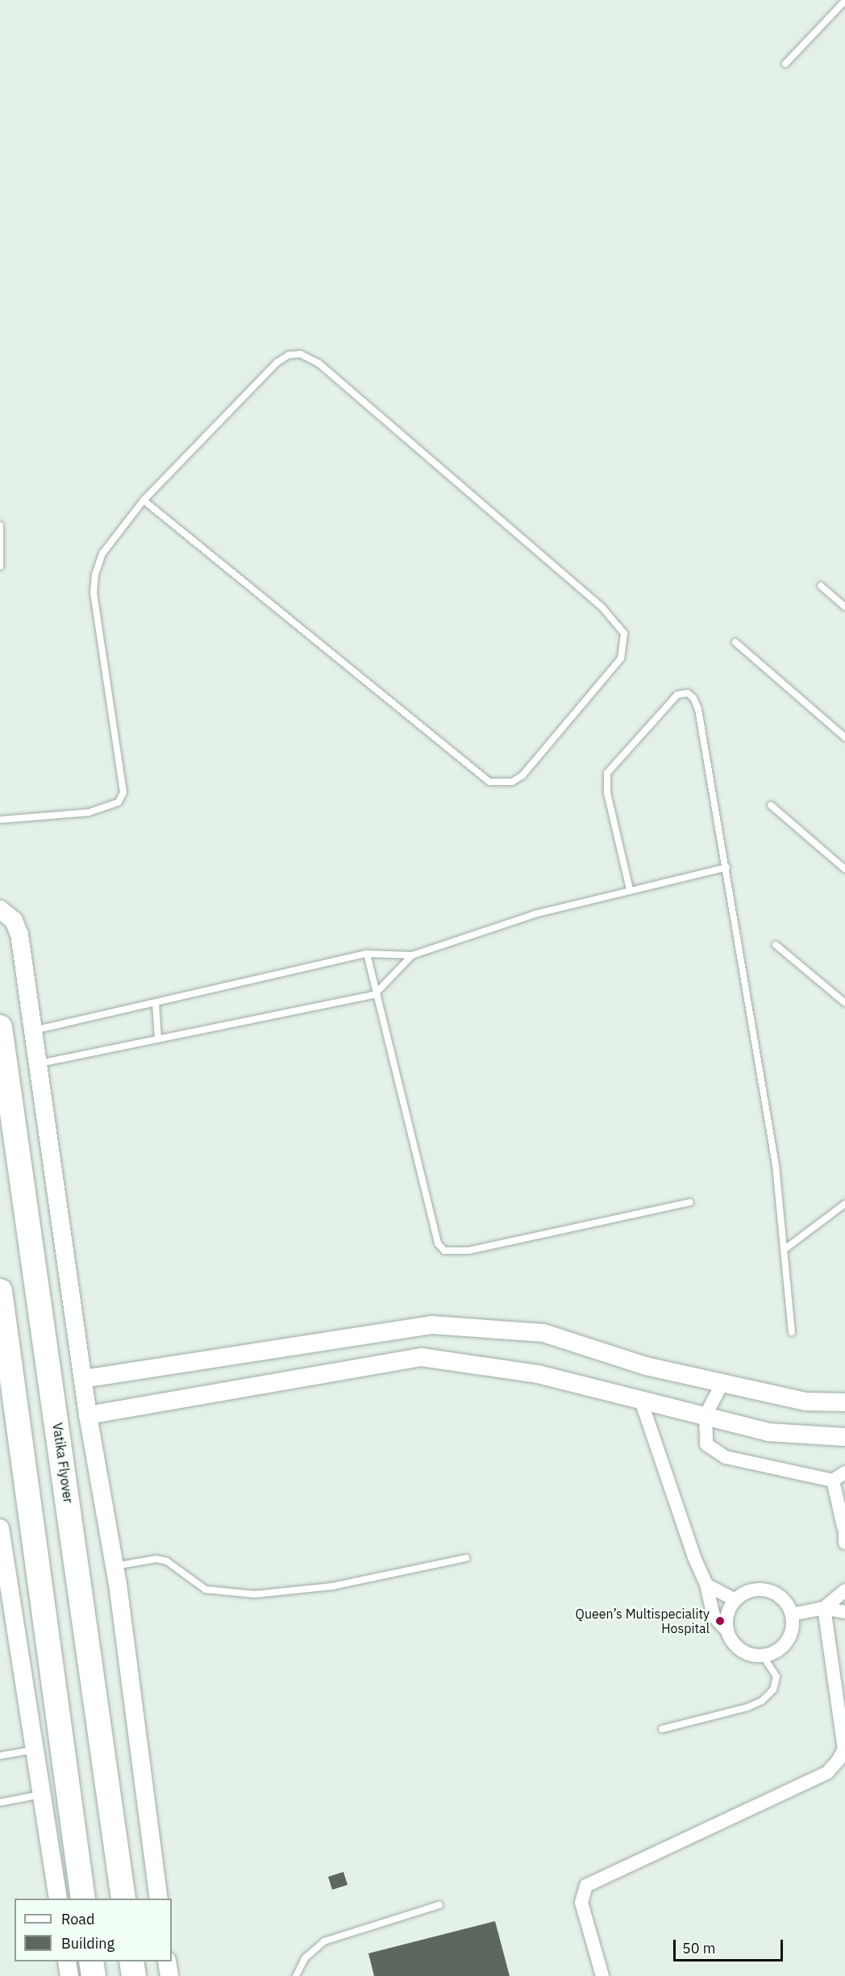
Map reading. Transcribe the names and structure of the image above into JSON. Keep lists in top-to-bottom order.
{
  "streets": {
    "highway": ["Vatika Flyover"]
  },
  "places": ["Queen’s Multispeciality Hospital"],
  "legend": ["Road", "Building"],
  "scale_bar": "50 m"
}
